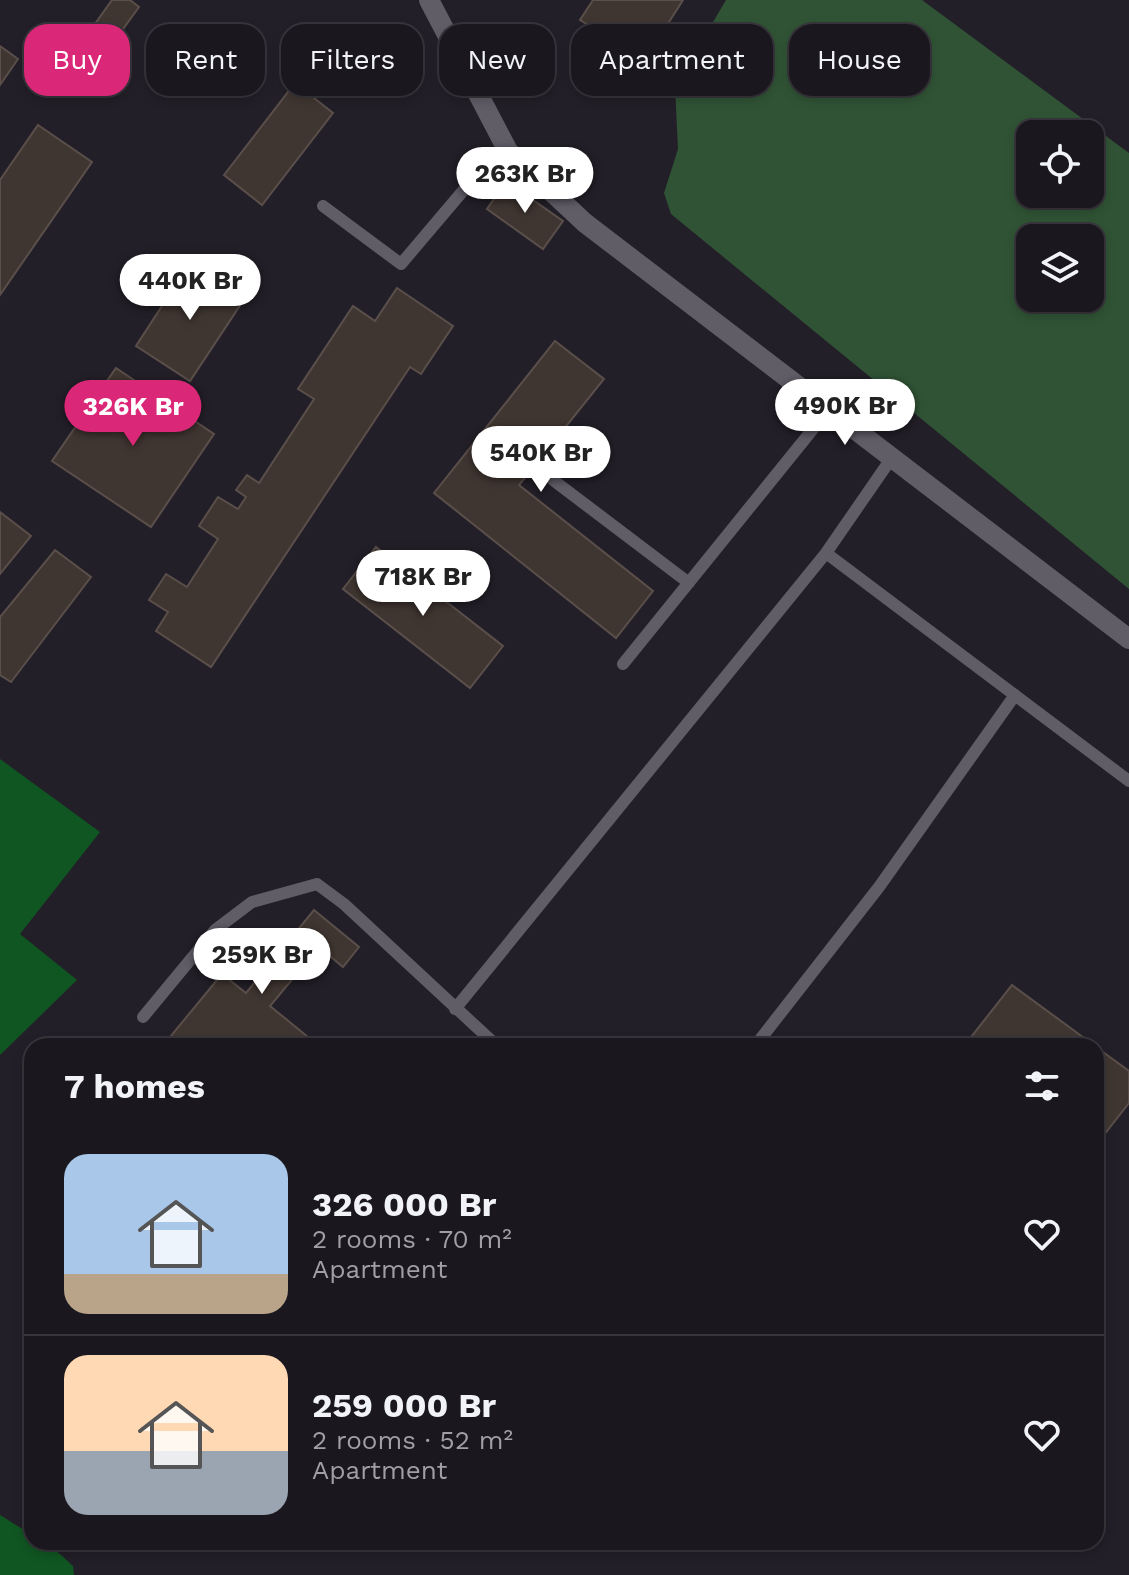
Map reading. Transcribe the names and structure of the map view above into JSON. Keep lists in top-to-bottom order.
{
  "page": {
    "chip": [
      "Buy",
      "Rent",
      "Filters",
      "New",
      "Apartment",
      "House"
    ],
    "price": [
      "263K Br",
      "440K Br",
      "490K Br",
      "326K Br",
      "540K Br",
      "718K Br",
      "259K Br"
    ],
    "heading": "7 homes",
    "list": [
      {
        "name": "326 000 Br",
        "note": "2 rooms · 70 m² · Apartment"
      },
      {
        "name": "259 000 Br",
        "note": "2 rooms · 52 m² · Apartment"
      }
    ]
  }
}
